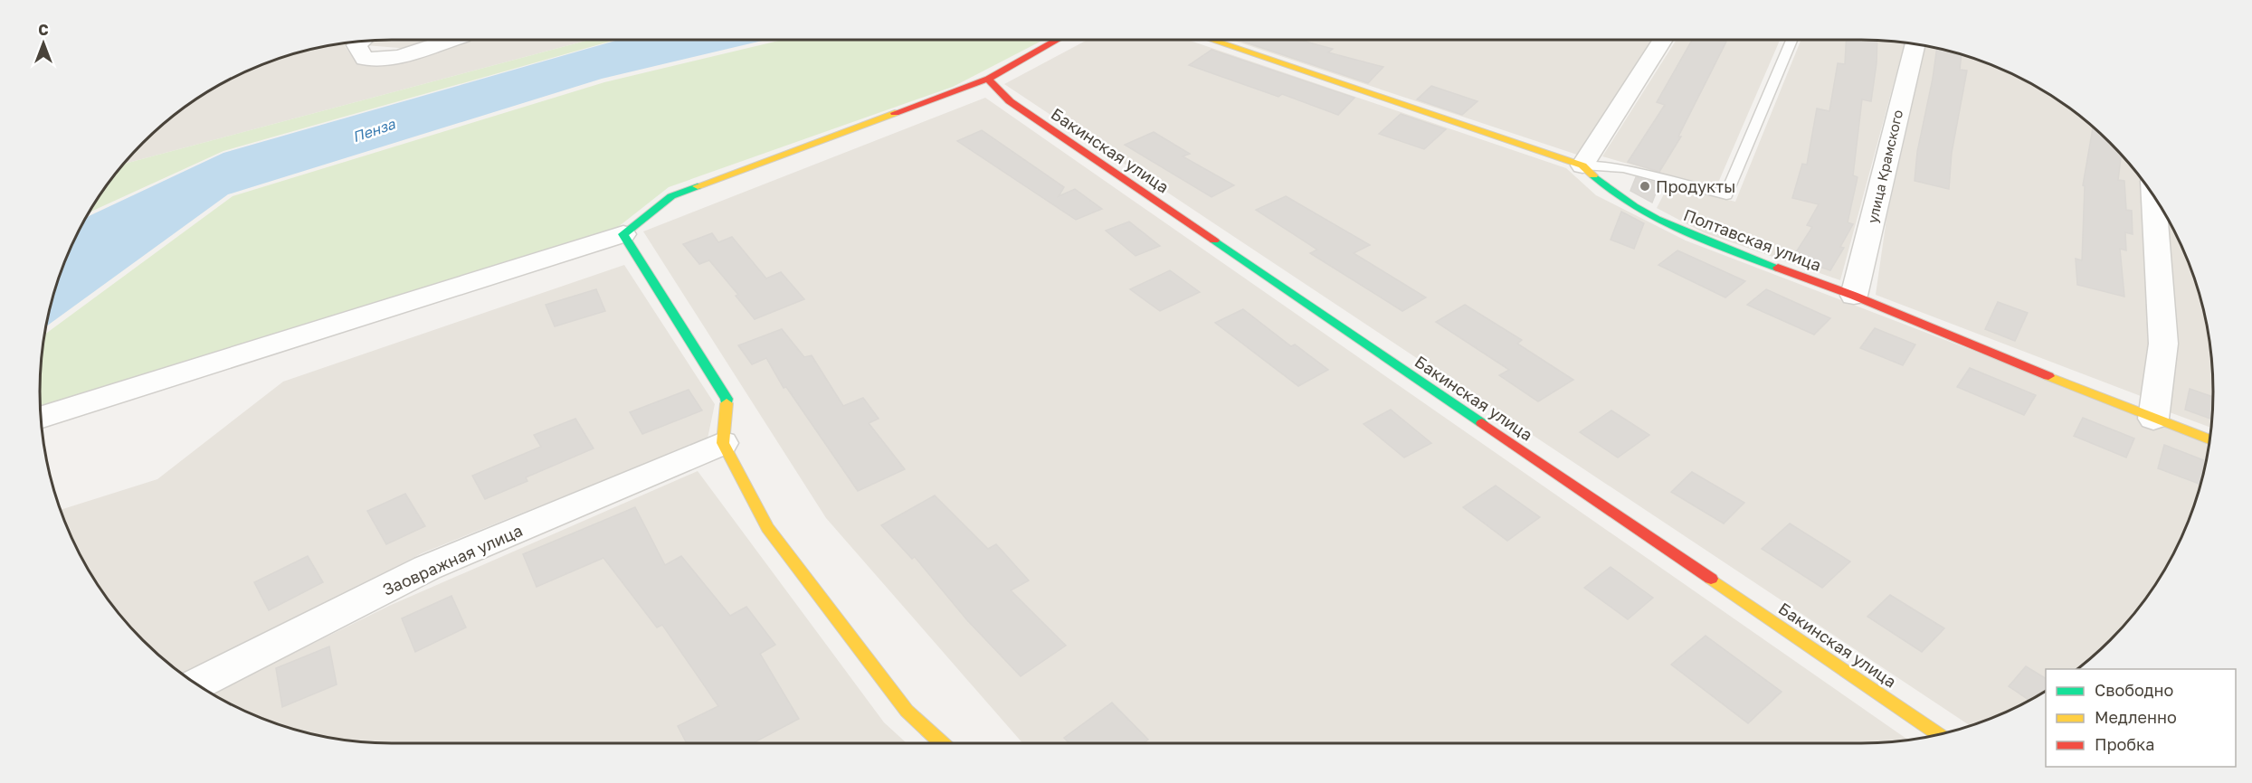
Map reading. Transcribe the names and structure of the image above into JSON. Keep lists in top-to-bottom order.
{
  "streets": {
    "street": [
      "Бакинская улица",
      "улица Крамского",
      "Полтавская улица",
      "Заовражная улица"
    ]
  },
  "crossings": [
    ["улица Крамского", "Полтавская улица"]
  ],
  "water": ["Пенза"],
  "places": ["Продукты"],
  "legend": ["Свободно", "Медленно", "Пробка"],
  "north": "top"
}
